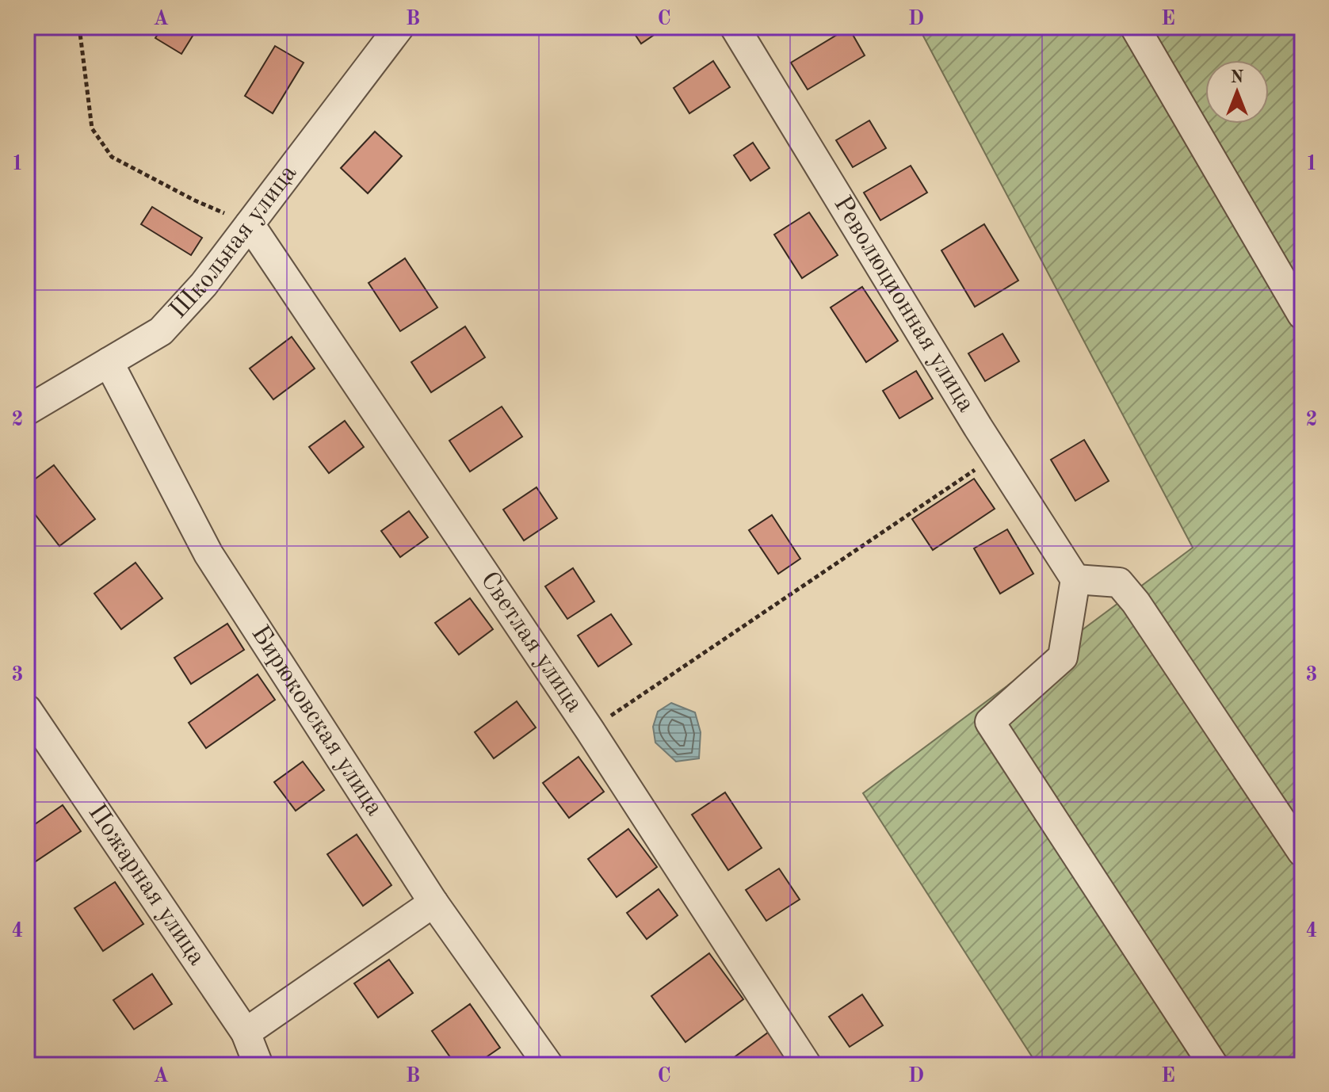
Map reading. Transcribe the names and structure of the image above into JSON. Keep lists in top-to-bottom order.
{
  "streets": {
    "street": [
      "Школьная улица",
      "Революционная улица",
      "Светлая улица",
      "Бирюковская улица",
      "Пожарная улица"
    ]
  },
  "crossings": [
    ["Школьная улица", "Светлая улица"],
    ["Школьная улица", "Бирюковская улица"]
  ],
  "north": "top",
  "grid": {
    "columns": [
      "A",
      "B",
      "C",
      "D",
      "E"
    ],
    "rows": [
      "1",
      "2",
      "3",
      "4"
    ]
  }
}
